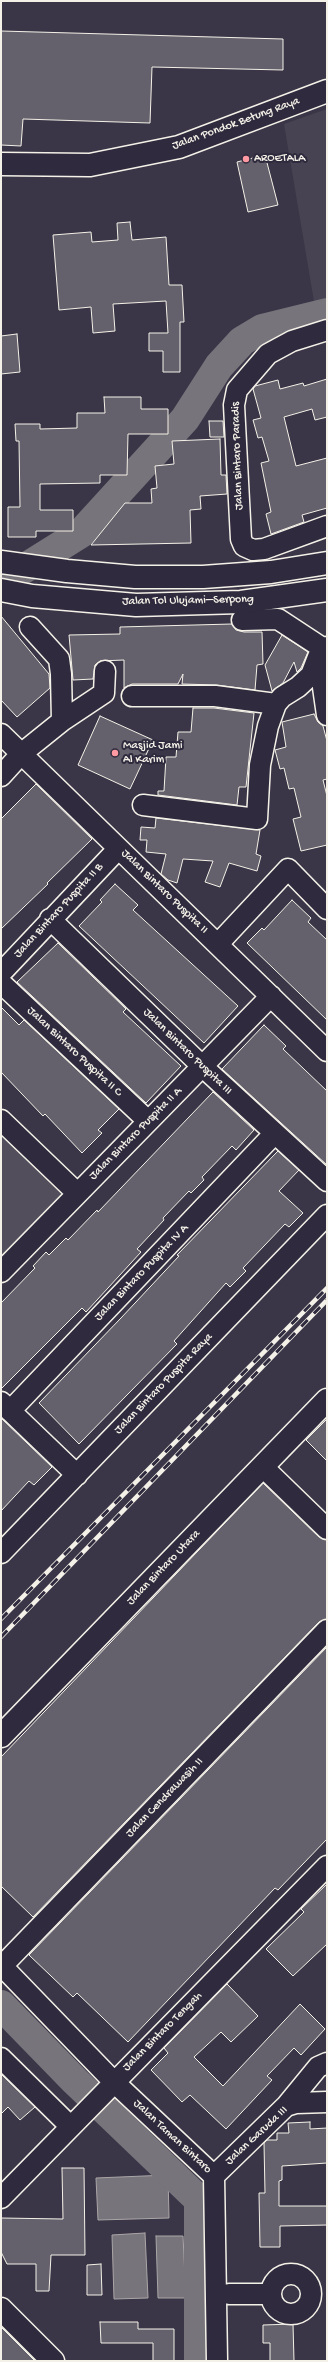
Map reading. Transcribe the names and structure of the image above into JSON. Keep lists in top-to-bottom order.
{
  "streets": {
    "main road": ["Jalan Pondok Betung Raya", "Jalan Tol Ulujami–Serpong", "Jalan Bintaro Utara"],
    "street": [
      "Jalan Bintaro Paradis",
      "Jalan Bintaro Puspita II",
      "Jalan Bintaro Puspita II B",
      "Jalan Bintaro Puspita II C",
      "Jalan Bintaro Puspita III",
      "Jalan Bintaro Puspita II A",
      "Jalan Bintaro Puspita IV A",
      "Jalan Bintaro Puspita Raya",
      "Jalan Cendrawasih II",
      "Jalan Bintaro Tengah",
      "Jalan Garuda III",
      "Jalan Taman Bintaro"
    ]
  },
  "crossings": [
    ["Jalan Bintaro Puspita II", "Jalan Bintaro Puspita II B"],
    ["Jalan Bintaro Puspita II", "Jalan Bintaro Puspita II A"],
    ["Jalan Bintaro Puspita II B", "Jalan Bintaro Puspita III"],
    ["Jalan Bintaro Puspita II C", "Jalan Bintaro Puspita II A"],
    ["Jalan Bintaro Puspita III", "Jalan Bintaro Puspita II A"],
    ["Jalan Bintaro Puspita III", "Jalan Bintaro Puspita IV A"],
    ["Jalan Cendrawasih II", "Jalan Taman Bintaro"],
    ["Jalan Bintaro Tengah", "Jalan Taman Bintaro"],
    ["Jalan Garuda III", "Jalan Taman Bintaro"]
  ],
  "places": ["AROETALA", "Masjid Jami Al Karim"]
}
